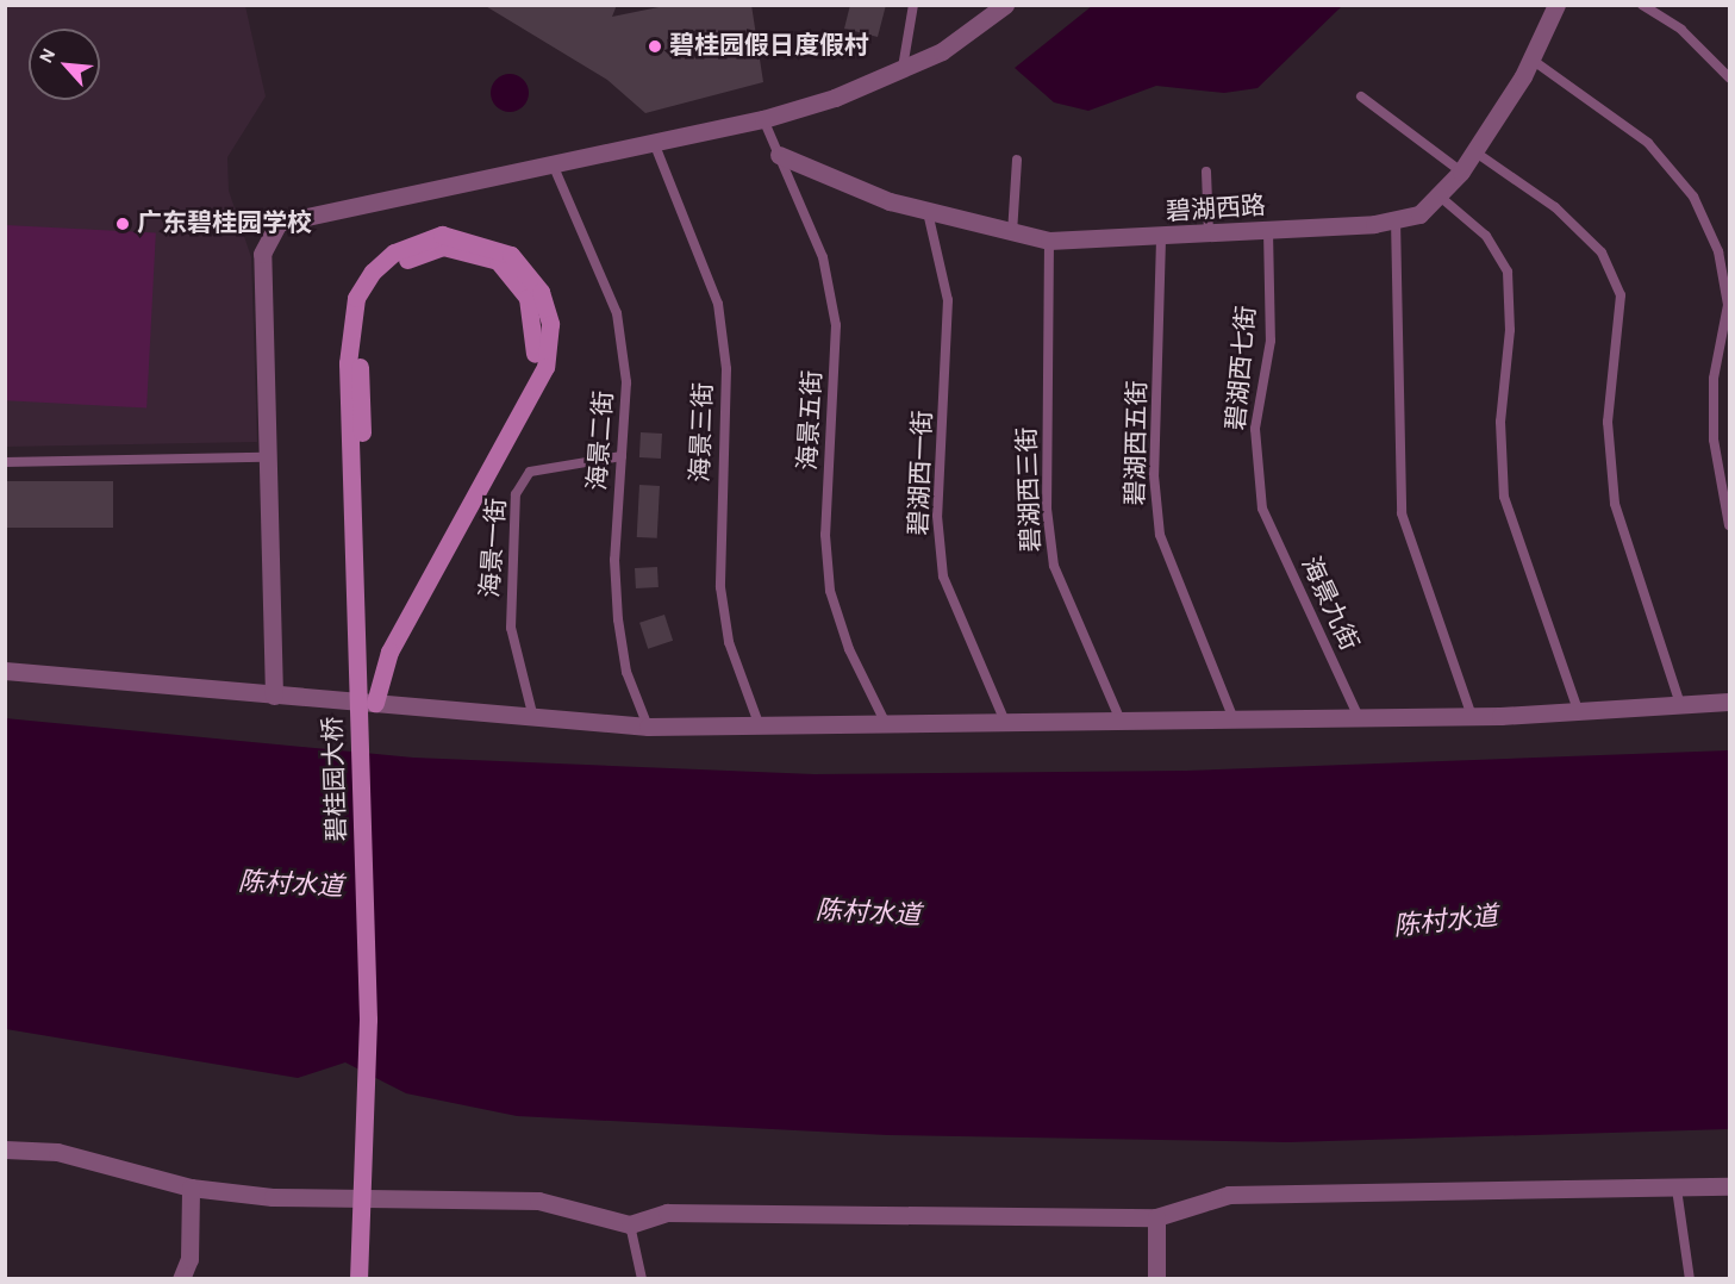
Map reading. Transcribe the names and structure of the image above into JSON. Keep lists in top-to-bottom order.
{
  "streets": {
    "main road": ["碧桂园大桥"],
    "street": ["碧湖西路"],
    "lane": [
      "碧湖西七街",
      "海景五街",
      "海景三街",
      "海景二街",
      "碧湖西五街",
      "碧湖西一街",
      "碧湖西三街",
      "海景一街",
      "海景九街"
    ]
  },
  "crossings": [
    ["碧湖西路", "碧湖西七街"],
    ["碧湖西路", "海景五街"],
    ["碧湖西路", "碧湖西五街"],
    ["碧湖西路", "碧湖西一街"],
    ["碧湖西路", "碧湖西三街"],
    ["碧湖西七街", "海景九街"],
    ["海景二街", "海景一街"]
  ],
  "water": ["陈村水道"],
  "places": ["碧桂园假日度假村", "广东碧桂园学校"],
  "north": "top left"
}
